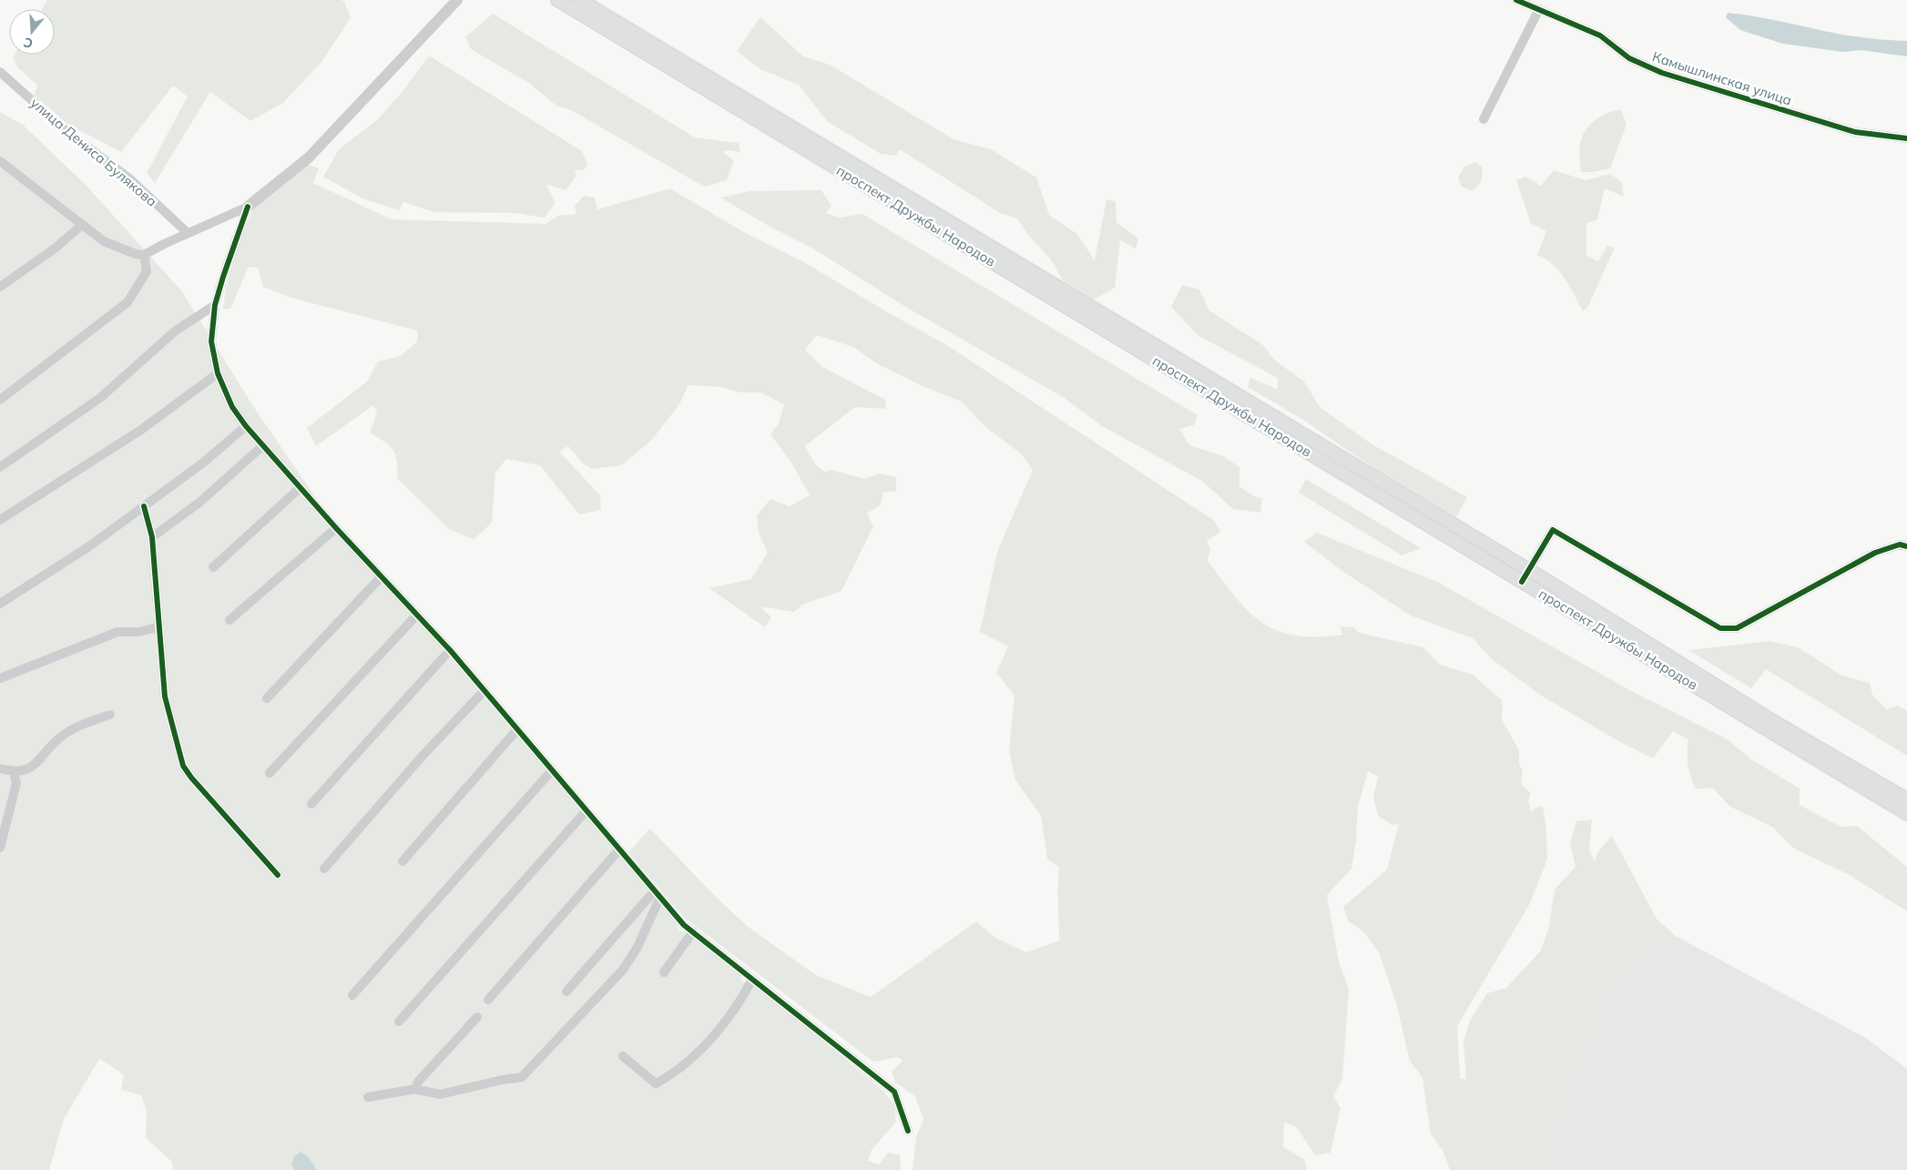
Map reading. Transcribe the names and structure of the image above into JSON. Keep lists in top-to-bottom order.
{
  "streets": {
    "main road": ["проспект Дружбы Народов"],
    "street": ["Камышлинская улица", "улица Дениса Булякова"]
  },
  "north": "bottom"
}
